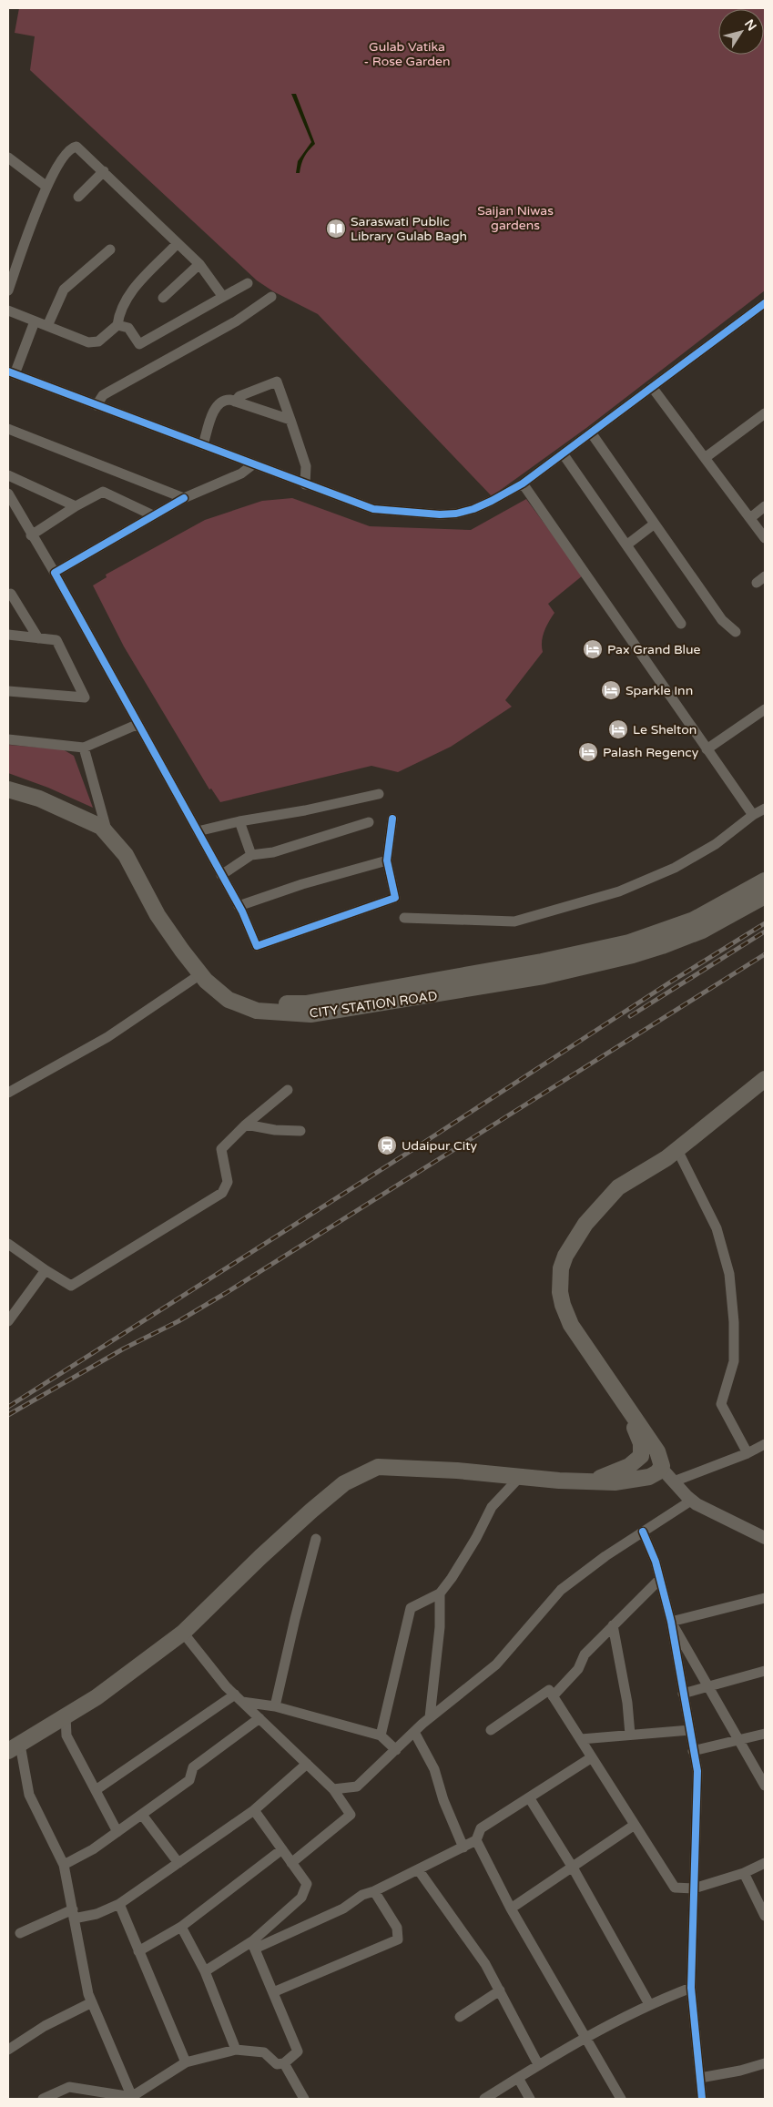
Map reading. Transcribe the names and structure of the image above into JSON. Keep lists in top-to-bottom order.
{
  "streets": {
    "main road": ["CITY STATION ROAD"]
  },
  "parks": ["Gulab Vatika - Rose Garden", "Saijan Niwas gardens"],
  "places": {
    "library": ["Saraswati Public Library Gulab Bagh"],
    "hotel": [
      "Pax Grand Blue",
      "Sparkle Inn",
      "Le Shelton",
      "Palash Regency"
    ],
    "station": ["Udaipur City"]
  },
  "north": "top right"
}
